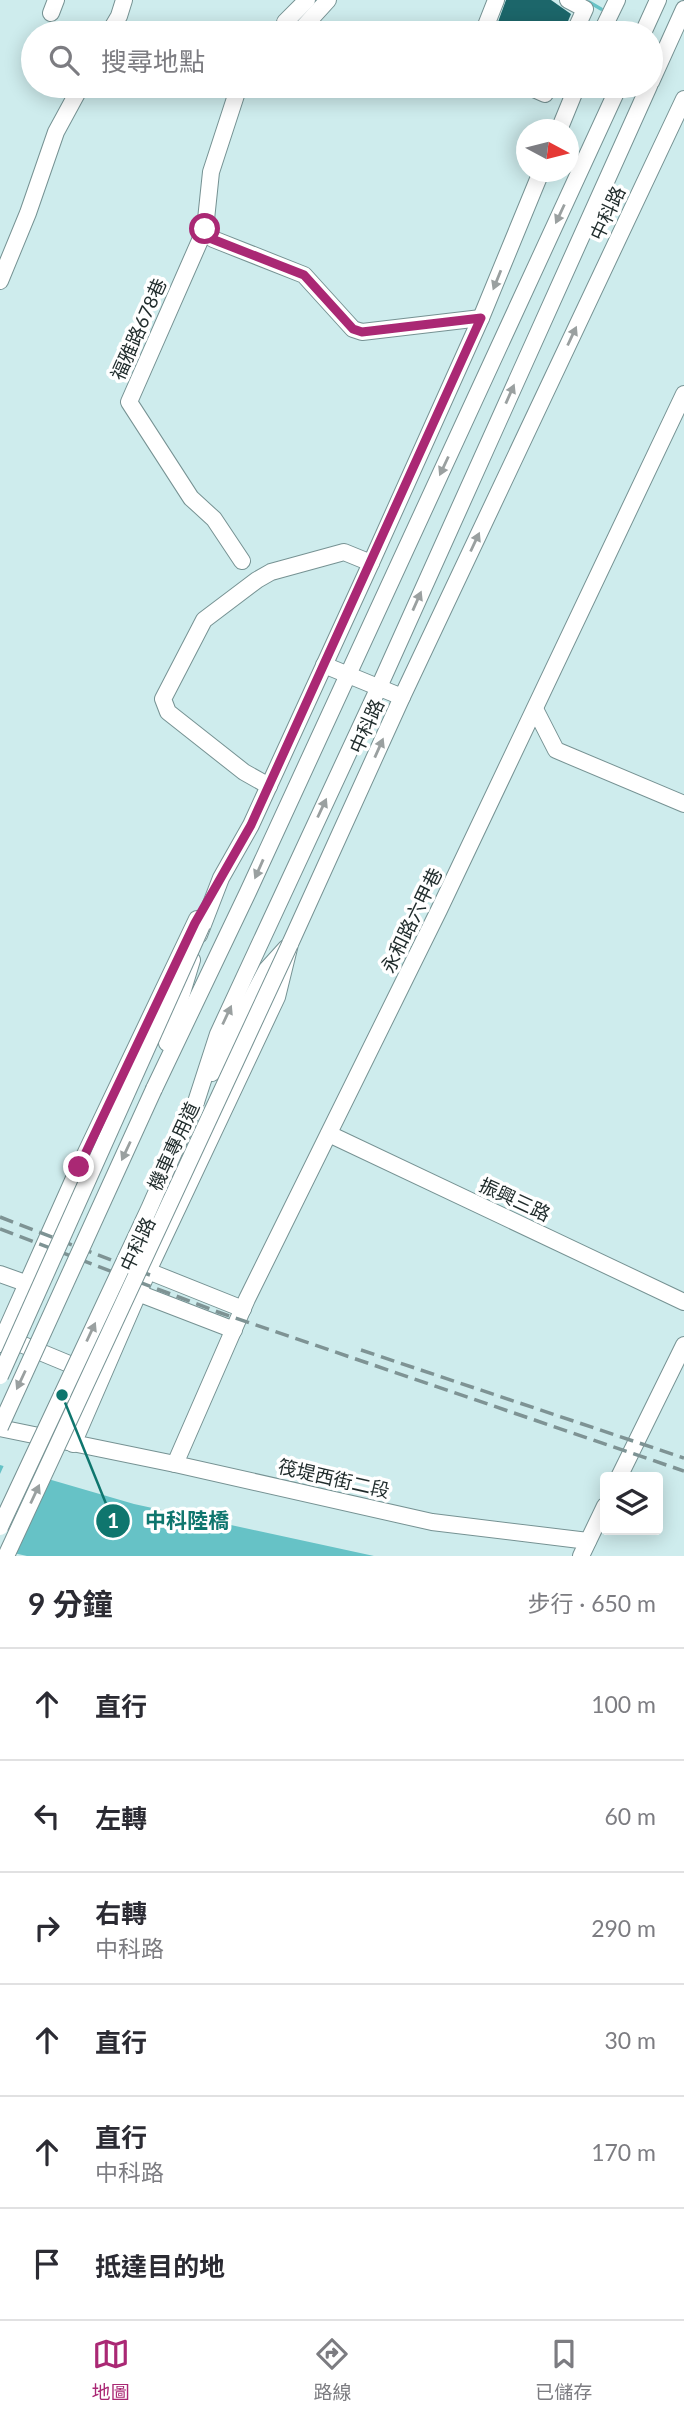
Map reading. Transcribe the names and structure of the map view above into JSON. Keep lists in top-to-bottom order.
{
  "streets": {
    "street": [
      "中科路",
      "福雅路678巷",
      "永和路六甲巷",
      "機車專用道",
      "振興三路",
      "筏堤西街二段"
    ]
  },
  "crossings": [
    ["中科路", "機車專用道"],
    ["中科路", "筏堤西街二段"],
    ["永和路六甲巷", "振興三路"],
    ["永和路六甲巷", "筏堤西街二段"]
  ],
  "places": ["中科陸橋"],
  "north": "right",
  "page": {
    "search": "搜尋地點",
    "heading": ["9 分鐘", "步行 · 650 m"],
    "list": [
      ["直行", "100 m"],
      ["左轉", "60 m"],
      ["右轉", "中科路", "290 m"],
      ["直行", "30 m"],
      ["直行", "中科路", "170 m"],
      "抵達目的地"
    ],
    "nav": ["地圖", "路線", "已儲存"]
  }
}
